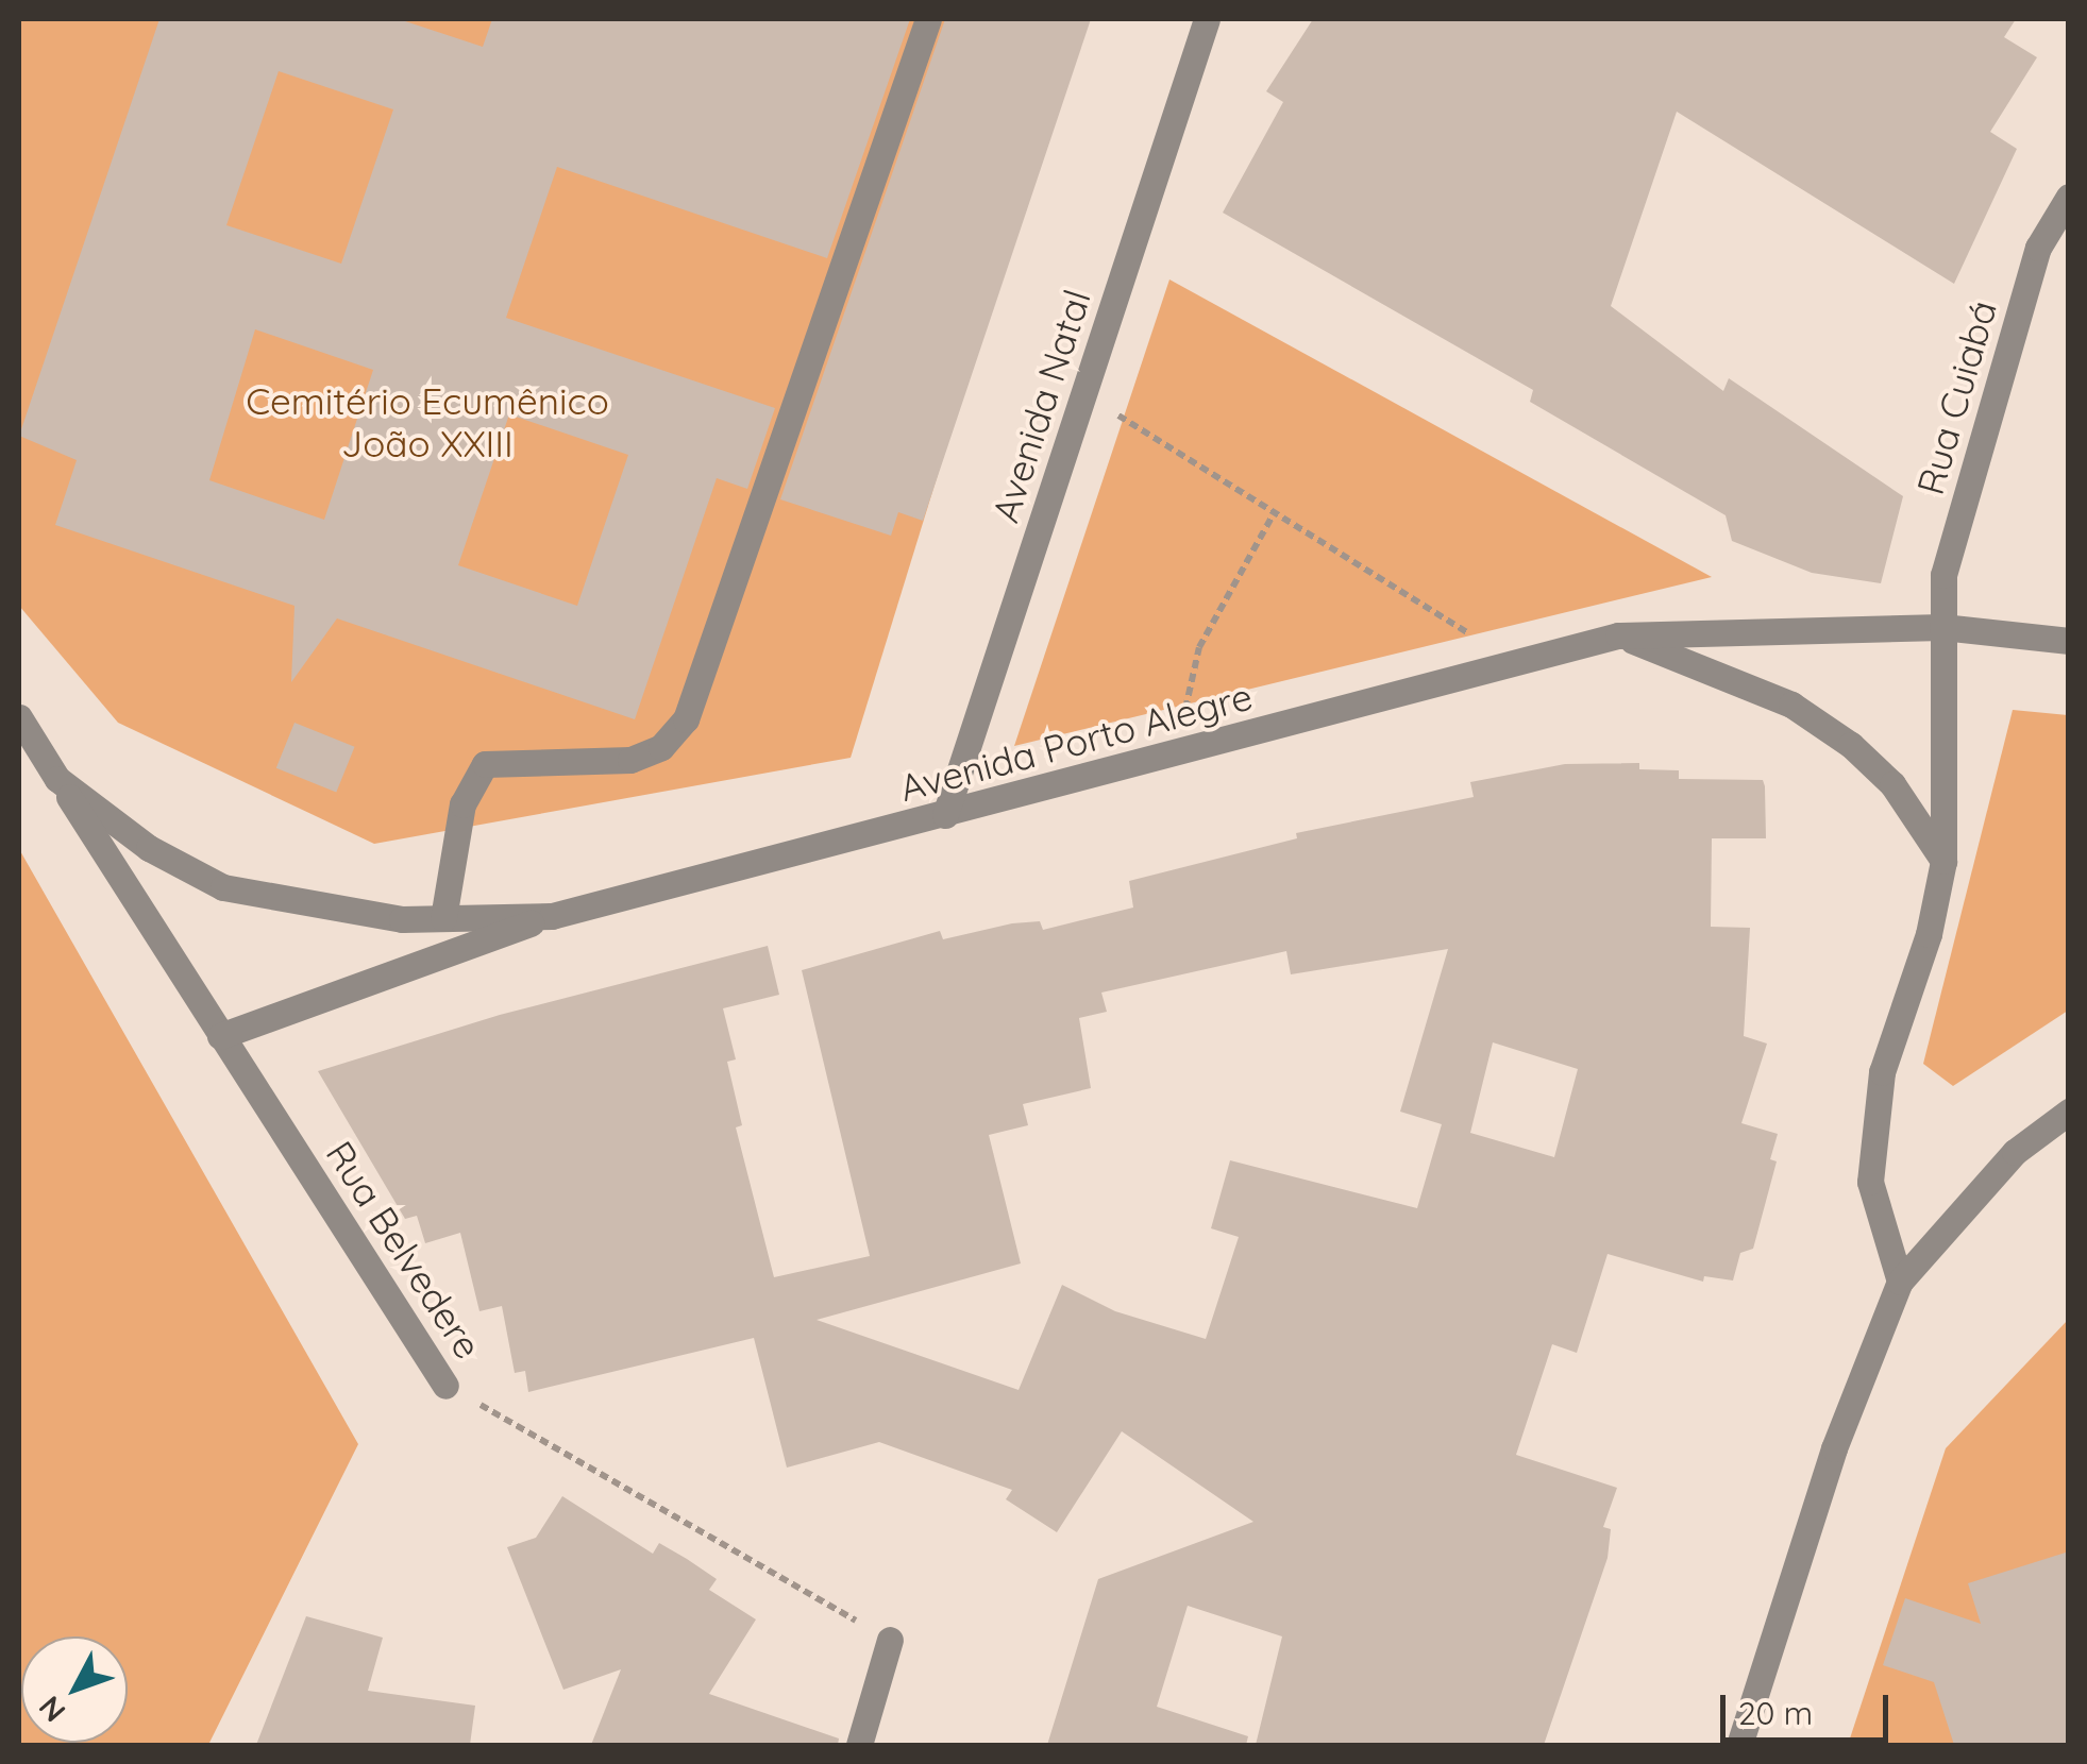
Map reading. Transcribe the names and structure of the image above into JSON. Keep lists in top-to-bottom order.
{
  "streets": {
    "street": [
      "Rua Cuiabá",
      "Avenida Natal",
      "Avenida Porto Alegre",
      "Rua Belvedere"
    ]
  },
  "crossings": [
    ["Rua Cuiabá", "Avenida Porto Alegre"],
    ["Avenida Natal", "Avenida Porto Alegre"],
    ["Avenida Porto Alegre", "Rua Belvedere"]
  ],
  "parks": ["Cemitério Ecumênico João XXIII"],
  "scale_bar": "20 m",
  "north": "bottom left"
}
